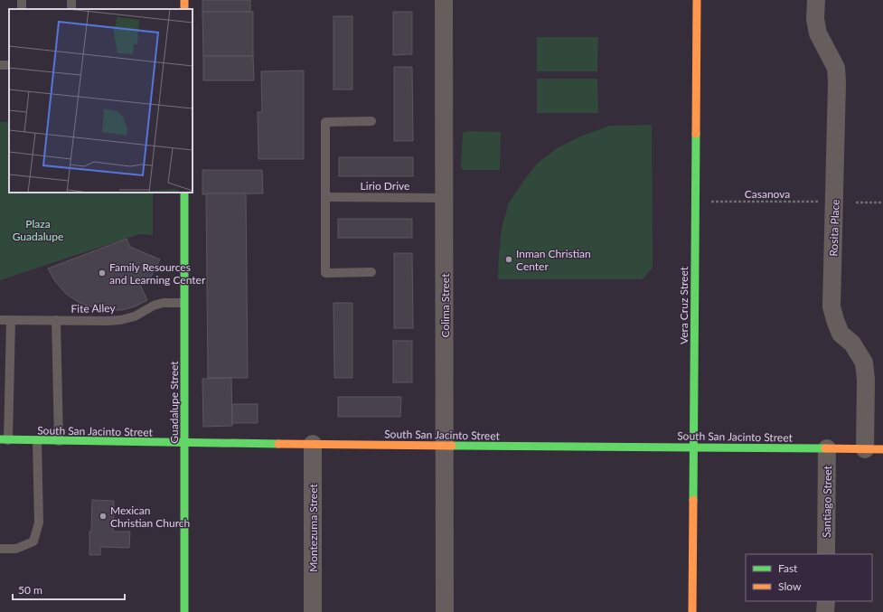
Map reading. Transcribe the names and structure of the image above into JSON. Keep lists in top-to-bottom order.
{
  "streets": {
    "street": [
      "Rosita Place",
      "Colima Street",
      "Vera Cruz Street",
      "Guadalupe Street",
      "South San Jacinto Street",
      "Santiago Street",
      "Montezuma Street"
    ],
    "lane": ["Lirio Drive", "Fite Alley"],
    "path": ["Casanova"]
  },
  "crossings": [
    ["Lirio Drive", "Colima Street"],
    ["Rosita Place", "South San Jacinto Street"],
    ["Colima Street", "South San Jacinto Street"],
    ["Vera Cruz Street", "South San Jacinto Street"],
    ["Fite Alley", "Guadalupe Street"],
    ["Guadalupe Street", "South San Jacinto Street"],
    ["South San Jacinto Street", "Santiago Street"],
    ["South San Jacinto Street", "Montezuma Street"]
  ],
  "parks": ["Plaza Guadalupe"],
  "places": ["Inman Christian Center", "Family Resources and Learning Center", "Mexican Christian Church"],
  "legend": ["Fast", "Slow"],
  "scale_bar": "50 m"
}
